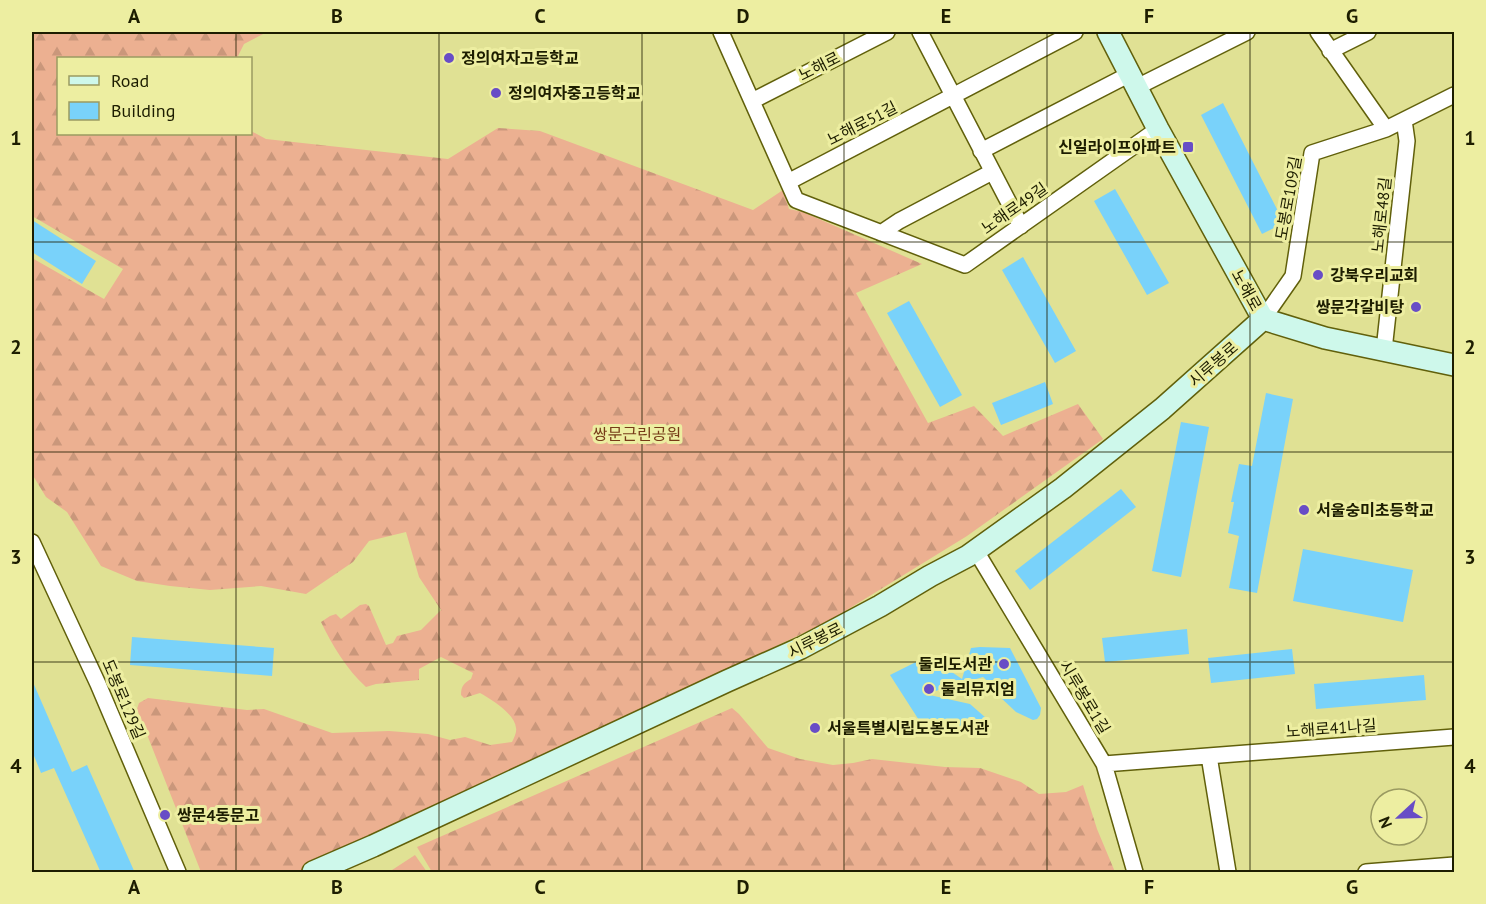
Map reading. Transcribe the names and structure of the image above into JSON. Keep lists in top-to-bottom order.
{
  "streets": {
    "street": [
      "노해로",
      "노해로51길",
      "도봉로109길",
      "노해로49길",
      "노해로48길",
      "시루봉로",
      "시루봉로1길",
      "도봉로129길",
      "노해로41나길"
    ]
  },
  "crossings": [
    ["노해로", "도봉로109길"],
    ["노해로", "노해로49길"],
    ["노해로", "노해로48길"],
    ["노해로", "시루봉로"],
    ["노해로51길", "노해로49길"],
    ["도봉로109길", "노해로48길"],
    ["도봉로109길", "시루봉로"],
    ["시루봉로", "시루봉로1길"],
    ["시루봉로1길", "노해로41나길"]
  ],
  "parks": ["쌍문근린공원"],
  "places": {
    "other": [
      "정의여자고등학교",
      "정의여자중고등학교",
      "강북우리교회",
      "쌍문각갈비탕",
      "서울숭미초등학교",
      "둘리도서관",
      "둘리뮤지엄",
      "서울특별시립도봉도서관",
      "쌍문4동문고"
    ],
    "transit": ["신일라이프아파트"]
  },
  "legend": ["Road", "Building"],
  "north": "left",
  "grid": {
    "columns": [
      "A",
      "B",
      "C",
      "D",
      "E",
      "F",
      "G"
    ],
    "rows": [
      "1",
      "2",
      "3",
      "4"
    ]
  }
}
